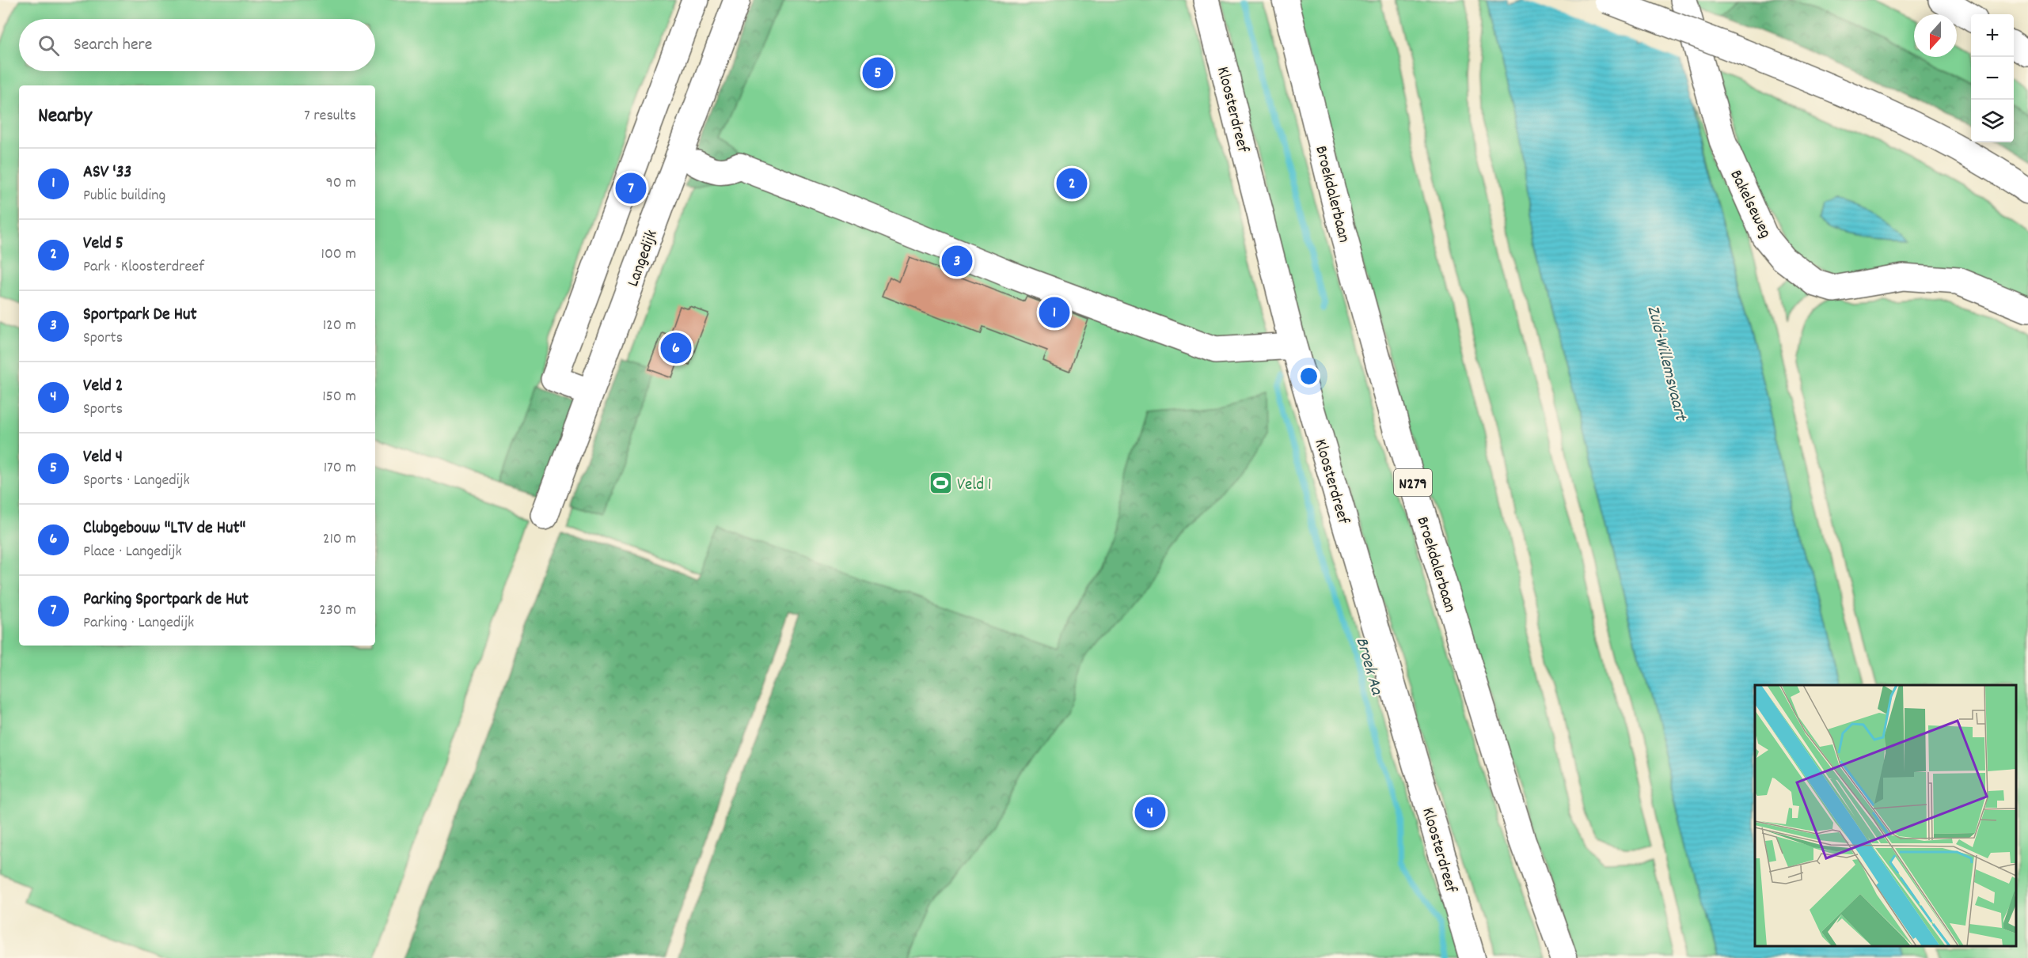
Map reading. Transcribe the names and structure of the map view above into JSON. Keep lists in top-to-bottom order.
{
  "streets": {
    "street": [
      "Kloosterdreef",
      "Broekdalerbaan",
      "Bakelseweg",
      "Langedijk",
      "N279"
    ]
  },
  "water": ["Zuid-Willemsvaart", "Broek Aa"],
  "places": {
    "sports": ["Veld 1"]
  },
  "north": "bottom",
  "page": {
    "map_buttons": ["+", "−"],
    "search": "Search here",
    "pins": [
      "5",
      "2",
      "7",
      "3",
      "1",
      "6",
      "4"
    ],
    "heading": ["Nearby", "7 results"],
    "list": [
      {
        "mark": "1",
        "name": "ASV '33",
        "note": "Public building",
        "value": "90 m"
      },
      {
        "mark": "2",
        "name": "Veld 5",
        "note": "Park · Kloosterdreef",
        "value": "100 m"
      },
      {
        "mark": "3",
        "name": "Sportpark De Hut",
        "note": "Sports",
        "value": "120 m"
      },
      {
        "mark": "4",
        "name": "Veld 2",
        "note": "Sports",
        "value": "150 m"
      },
      {
        "mark": "5",
        "name": "Veld 4",
        "note": "Sports · Langedijk",
        "value": "170 m"
      },
      {
        "mark": "6",
        "name": "Clubgebouw \"LTV de Hut\"",
        "note": "Place · Langedijk",
        "value": "210 m"
      },
      {
        "mark": "7",
        "name": "Parking Sportpark de Hut",
        "note": "Parking · Langedijk",
        "value": "230 m"
      }
    ]
  }
}
